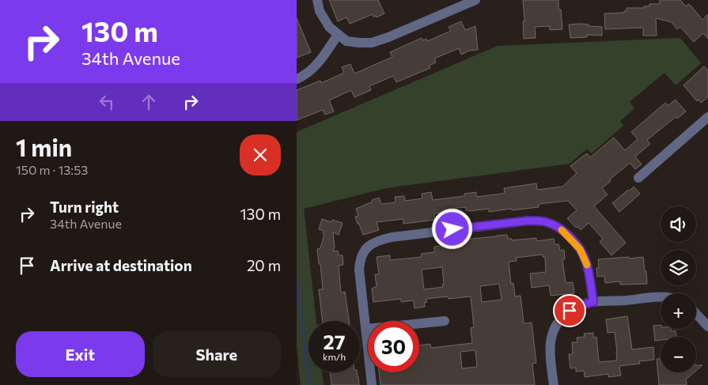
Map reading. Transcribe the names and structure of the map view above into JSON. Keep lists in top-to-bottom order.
{
  "page": {
    "turn": ["130 m", "34th Avenue"],
    "heading": ["1 min", "150 m · 13:53"],
    "list": [
      {
        "name": "Turn right",
        "note": "34th Avenue",
        "value": "130 m"
      },
      {
        "name": "Arrive at destination",
        "value": "20 m"
      }
    ],
    "map_buttons": ["+", "−"],
    "speed": "27 km/h",
    "limit": "30",
    "buttons": ["Exit", "Share"]
  }
}
